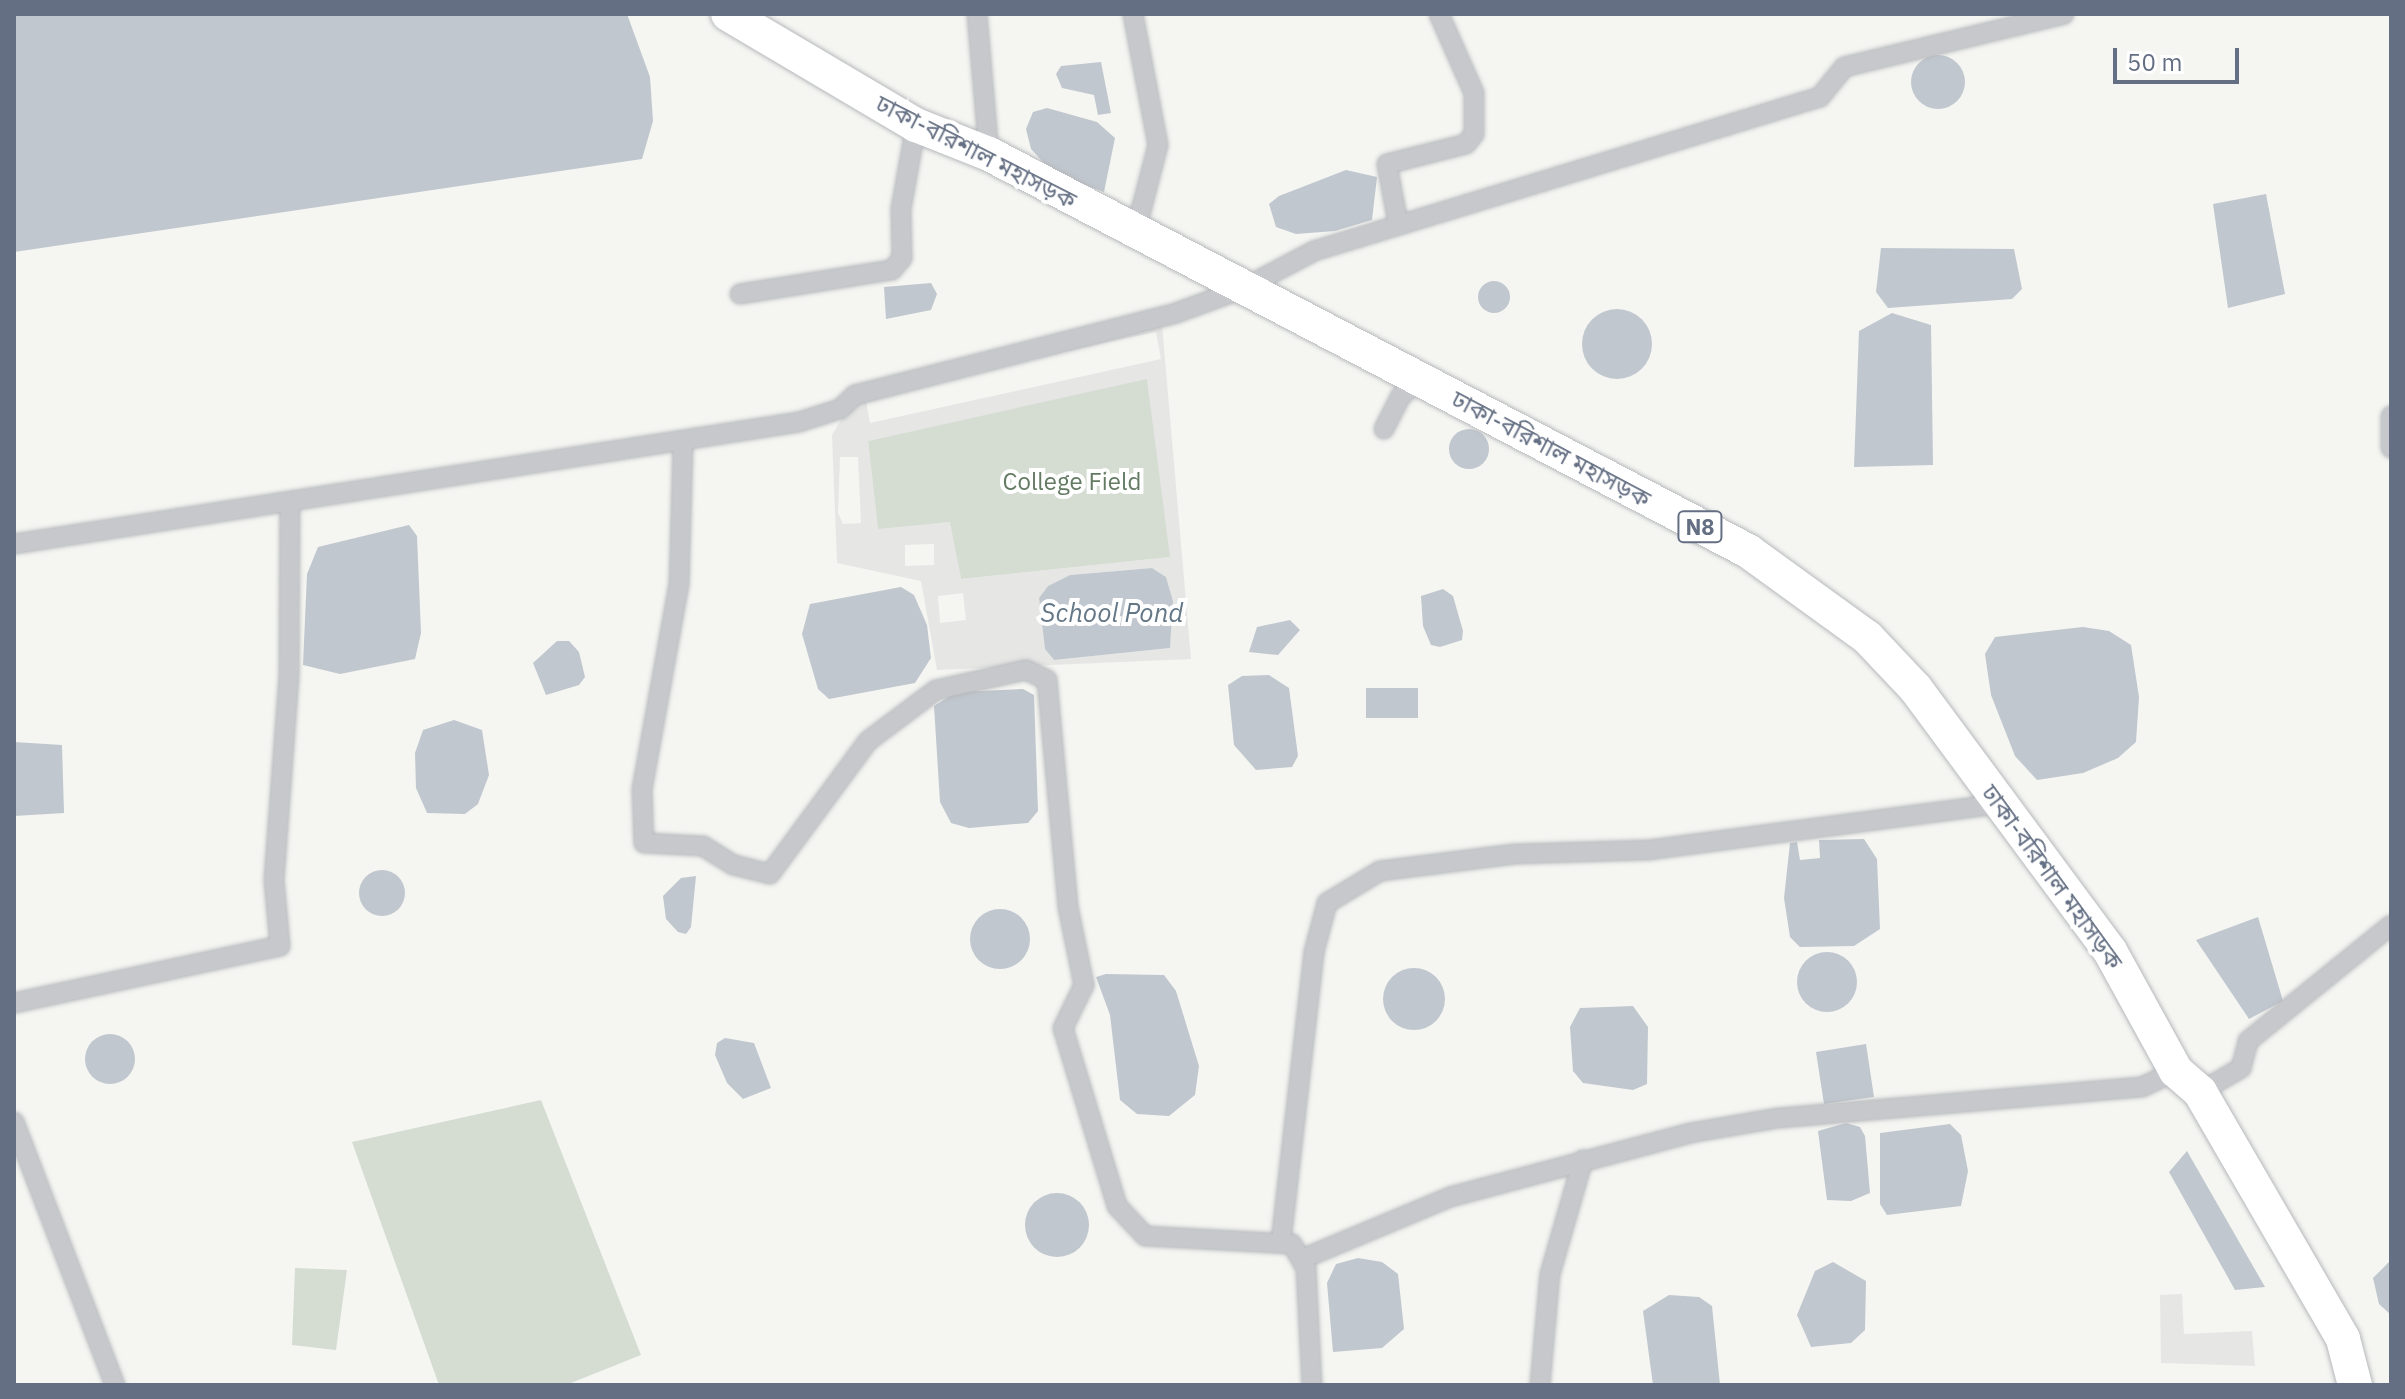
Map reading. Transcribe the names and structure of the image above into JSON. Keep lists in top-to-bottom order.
{
  "streets": {
    "highway": ["ঢাকা-বরিশাল মহাসড়ক", "N8"]
  },
  "water": ["School Pond"],
  "parks": ["College Field"],
  "scale_bar": "50 m"
}
